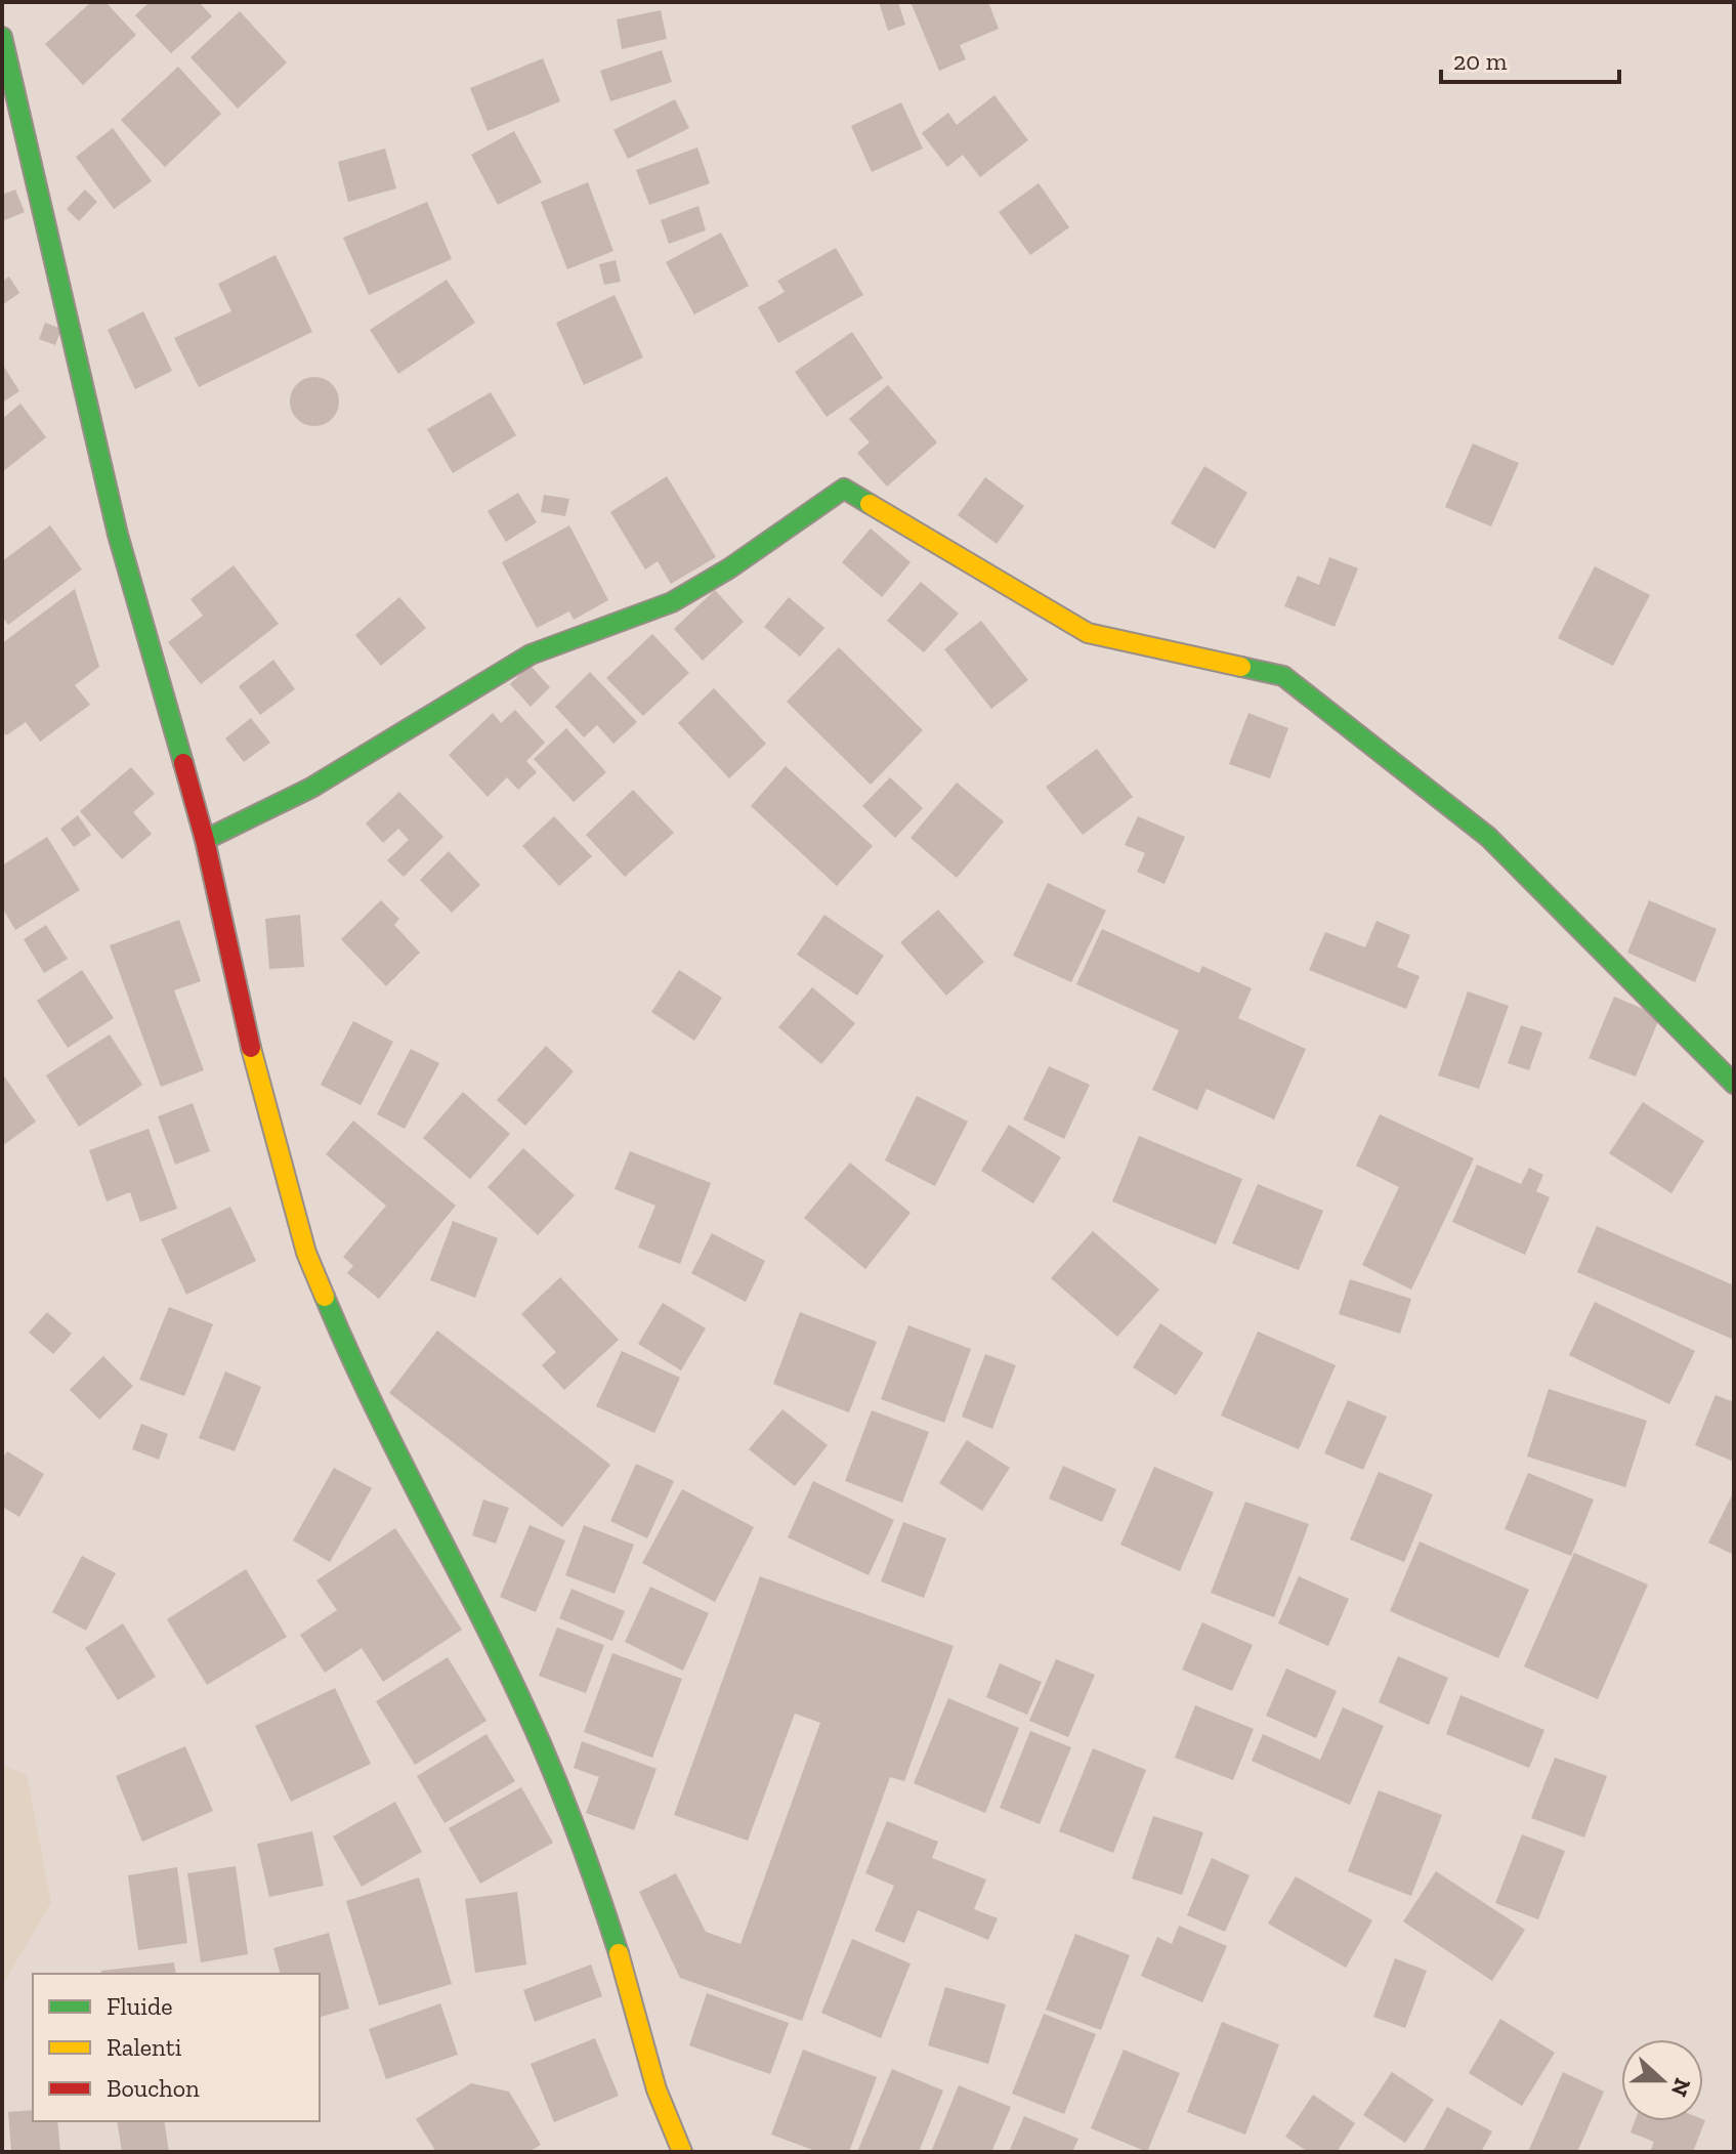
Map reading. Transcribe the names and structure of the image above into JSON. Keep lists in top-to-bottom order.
{
  "legend": ["Fluide", "Ralenti", "Bouchon"],
  "scale_bar": "20 m",
  "north": "right"
}
